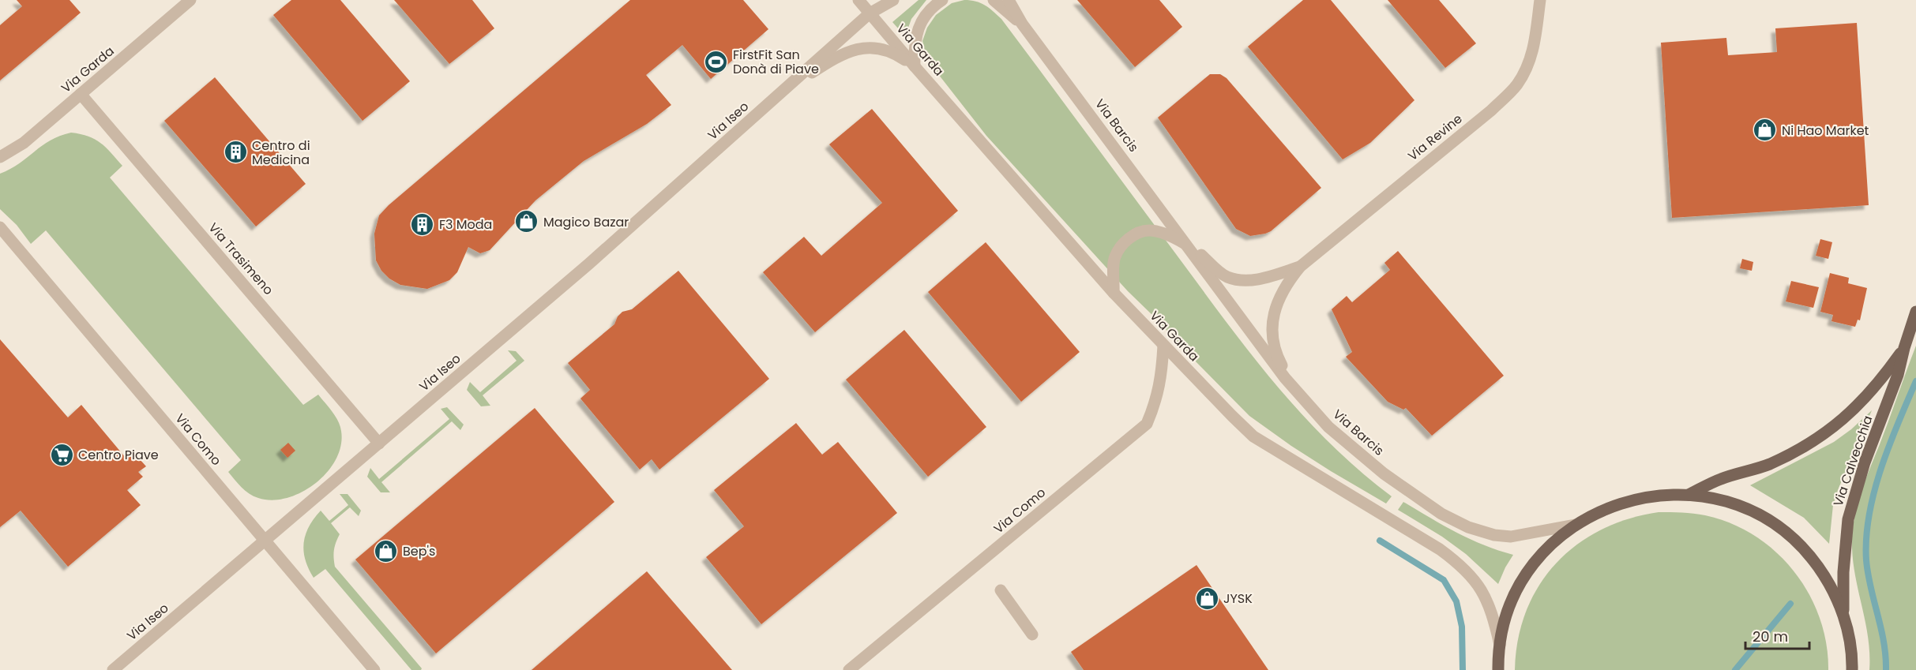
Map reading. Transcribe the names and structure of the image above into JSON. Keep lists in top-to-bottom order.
{
  "streets": {
    "main road": ["Via Calvecchia"],
    "street": [
      "Via Garda",
      "Via Iseo",
      "Via Barcis",
      "Via Revine",
      "Via Trasimeno",
      "Via Como"
    ]
  },
  "crossings": [
    ["Via Garda", "Via Iseo"],
    ["Via Garda", "Via Barcis"],
    ["Via Garda", "Via Trasimeno"],
    ["Via Garda", "Via Como"],
    ["Via Iseo", "Via Trasimeno"],
    ["Via Iseo", "Via Como"],
    ["Via Barcis", "Via Revine"]
  ],
  "places": {
    "sports": ["FirstFit San Donà di Piave"],
    "shop": [
      "Ni Hao Market",
      "Magico Bazar",
      "Bep's",
      "JYSK"
    ],
    "building": ["Centro di Medicina", "F3 Moda"],
    "supermarket": ["Centro Piave"]
  },
  "scale_bar": "20 m"
}
